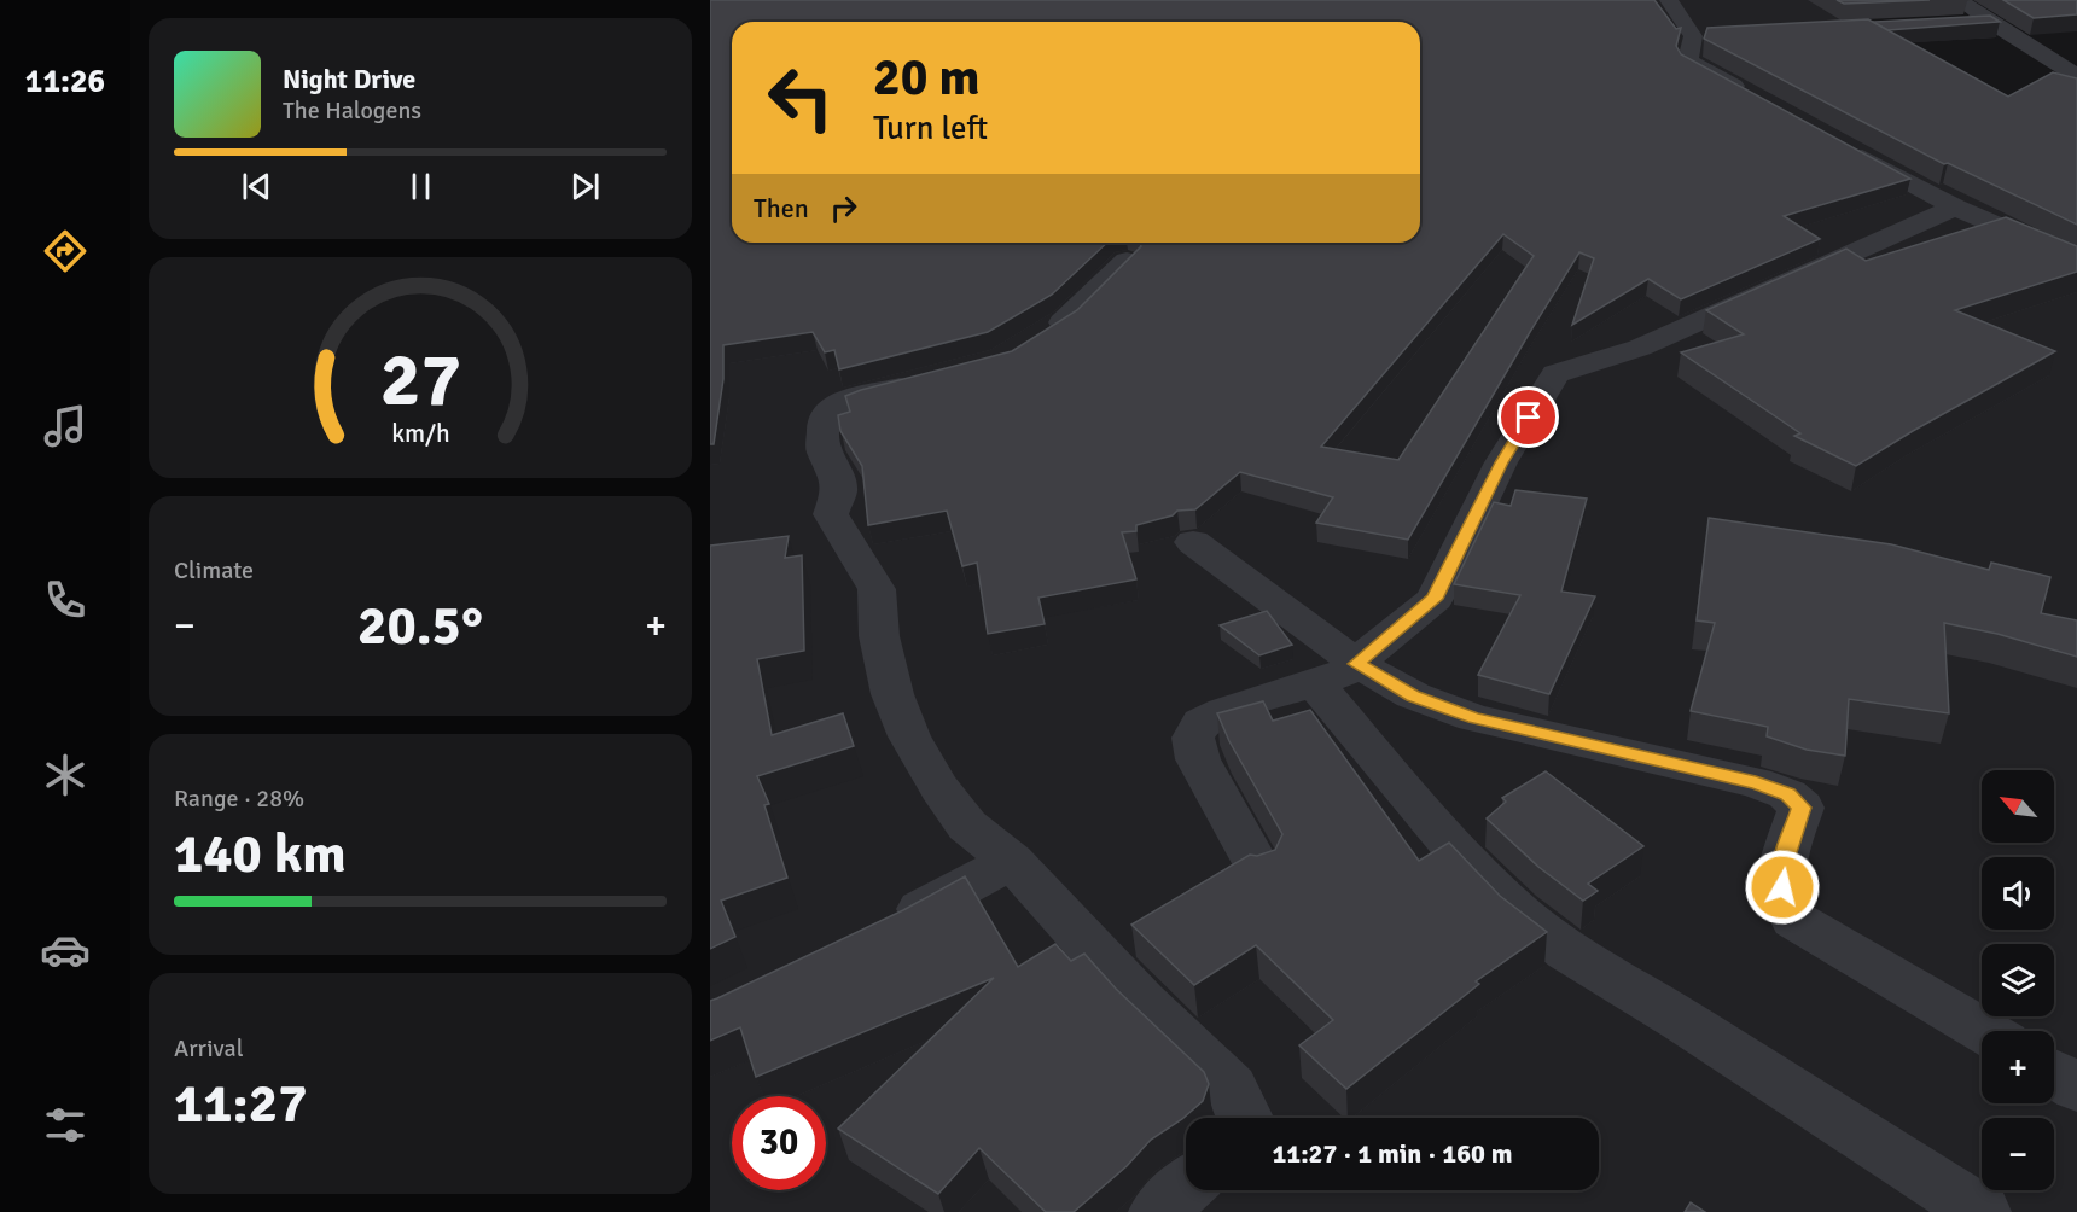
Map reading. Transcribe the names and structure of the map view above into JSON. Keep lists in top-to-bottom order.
{
  "north": "top left",
  "page": {
    "tabs": "11:26",
    "turn": ["20 m", "Turn left"],
    "song": ["Night Drive", "The Halogens"],
    "then": "Then",
    "tile": [
      "Climate",
      ["Range · 28%", "140 km"],
      ["Arrival", "11:27"]
    ],
    "heat": ["−", "20.5°", "+"],
    "map_buttons": ["+", "−"],
    "limit": "30",
    "trip": "11:27 · 1 min · 160 m",
    "gauge": ["27", "km/h"]
  }
}
